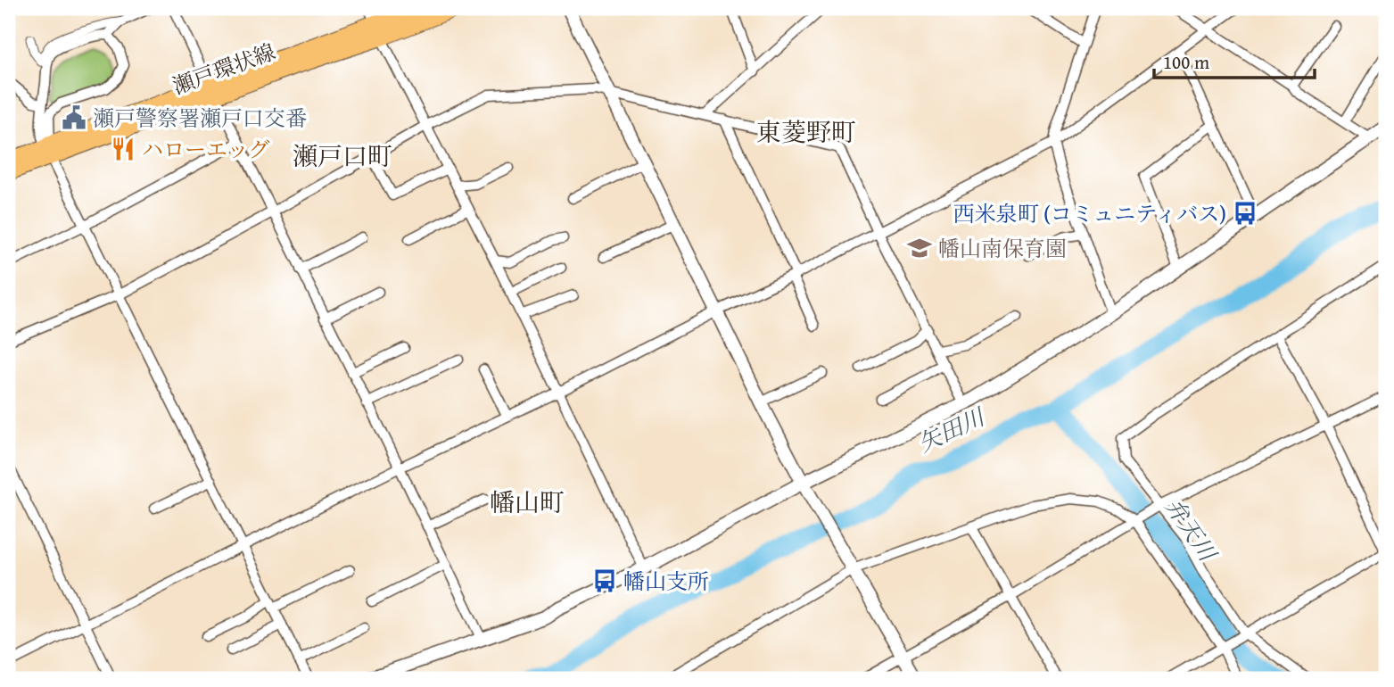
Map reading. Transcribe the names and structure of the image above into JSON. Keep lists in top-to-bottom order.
{
  "streets": {
    "main road": ["瀬戸環状線"]
  },
  "districts": ["東菱野町", "瀬戸口町", "幡山町"],
  "water": ["矢田川", "弁天川"],
  "places": {
    "public building": ["瀬戸警察署瀬戸口交番"],
    "restaurant": ["ハローエッグ"],
    "bus stop": ["西米泉町 (コミュニティバス)", "幡山支所"],
    "school or university": ["幡山南保育園"]
  },
  "scale_bar": "100 m"
}
